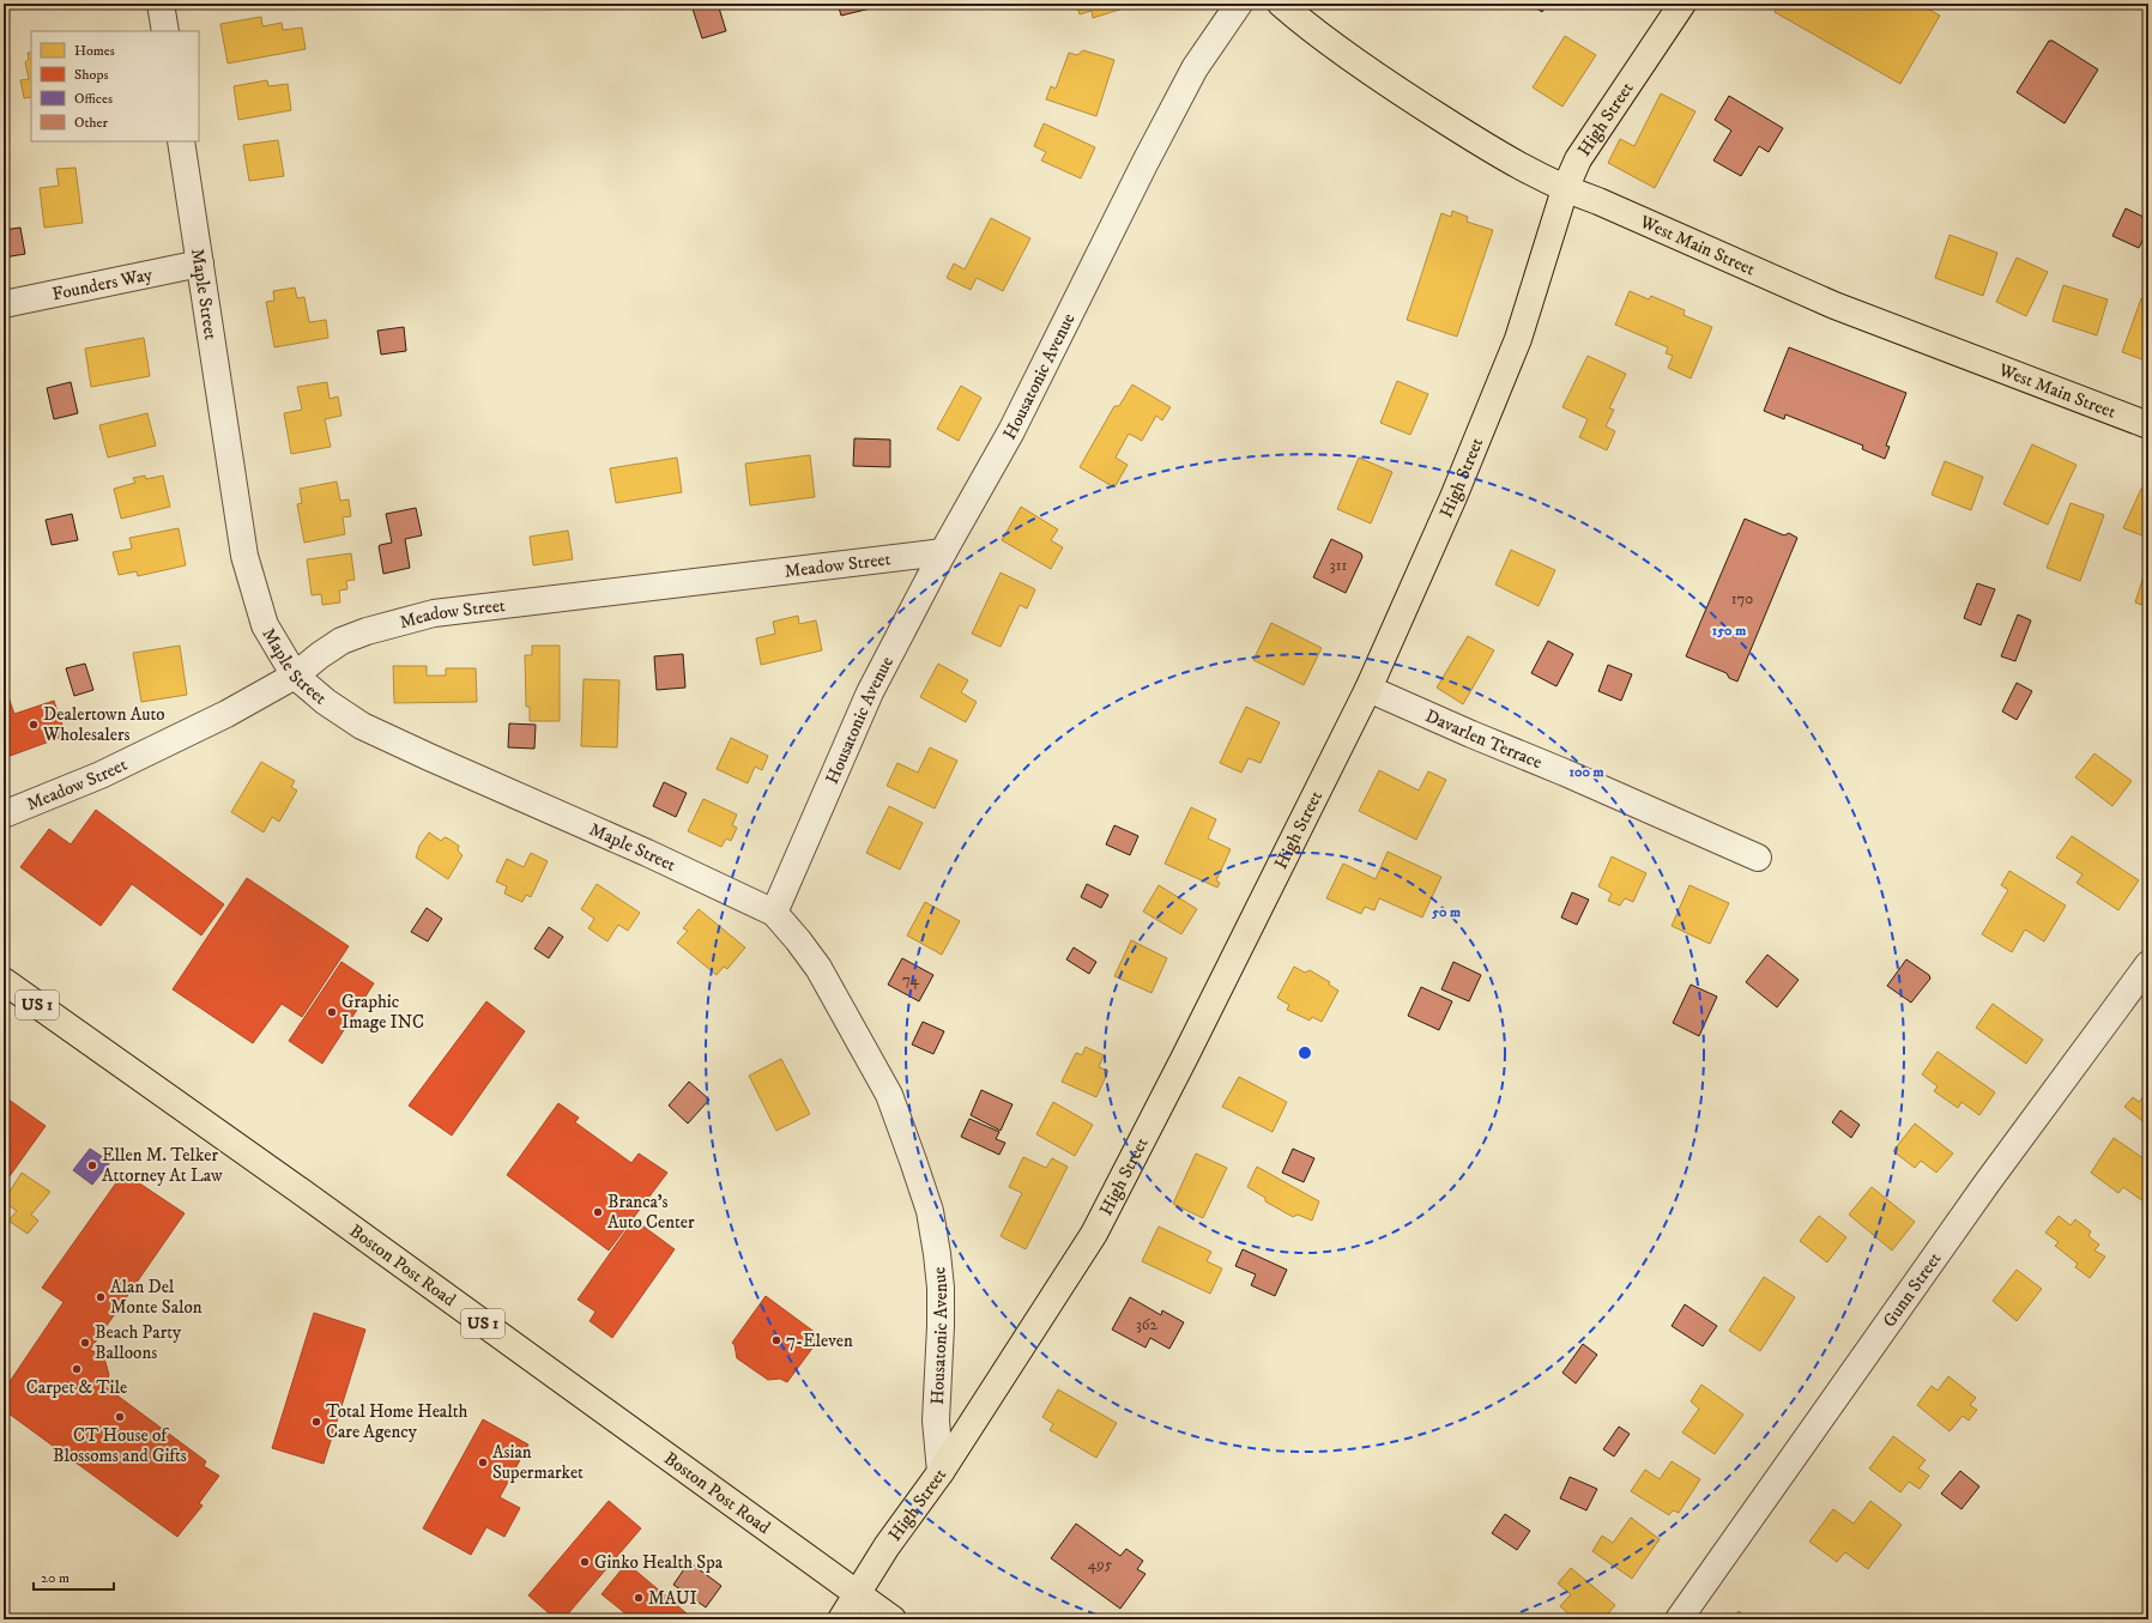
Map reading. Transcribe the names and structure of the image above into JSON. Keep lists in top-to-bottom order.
{
  "streets": {
    "main road": [
      "High Street",
      "West Main Street",
      "US 1",
      "Boston Post Road"
    ],
    "street": [
      "Founders Way",
      "Maple Street",
      "Housatonic Avenue",
      "Meadow Street",
      "Davarlen Terrace",
      "Gunn Street"
    ]
  },
  "crossings": [
    ["High Street", "West Main Street"],
    ["High Street", "Housatonic Avenue"],
    ["High Street", "Davarlen Terrace"],
    ["High Street", "Boston Post Road"],
    ["Founders Way", "Maple Street"],
    ["Maple Street", "Housatonic Avenue"],
    ["Maple Street", "Meadow Street"],
    ["Housatonic Avenue", "Meadow Street"]
  ],
  "places": [
    "Dealertown Auto Wholesalers",
    "Graphic Image INC",
    "Ellen M. Telker Attorney At Law",
    "Branca's Auto Center",
    "Alan Del Monte Salon",
    "7-Eleven",
    "Beach Party Balloons",
    "Carpet & Tile",
    "CT House of Blossoms and Gifts",
    "Total Home Health Care Agency",
    "Asian Supermarket",
    "Ginko Health Spa",
    "MAUI"
  ],
  "house_numbers": [
    "311",
    "170",
    "74",
    "362",
    "495"
  ],
  "legend": [
    "Homes",
    "Shops",
    "Offices",
    "Other"
  ],
  "scale_bar": "20 m",
  "rings": ["150 m", "100 m", "50 m"]
}
